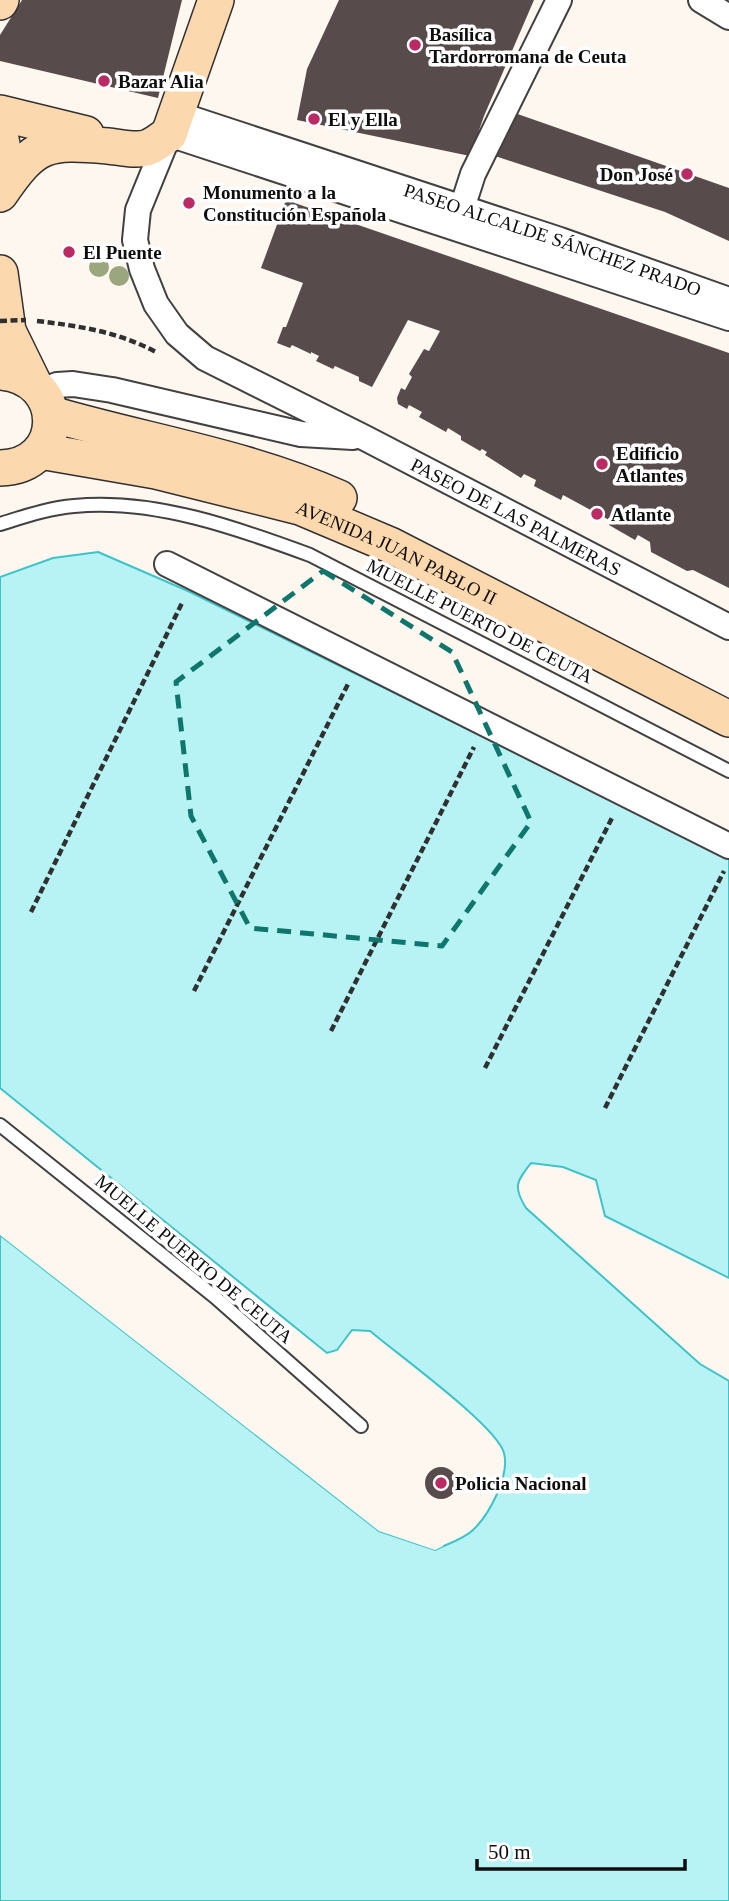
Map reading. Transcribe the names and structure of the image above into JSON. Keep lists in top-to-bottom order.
{
  "streets": {
    "main road": ["AVENIDA JUAN PABLO II"],
    "street": ["PASEO ALCALDE SÁNCHEZ PRADO", "PASEO DE LAS PALMERAS"],
    "lane": ["MUELLE PUERTO DE CEUTA"]
  },
  "crossings": [
    ["PASEO ALCALDE SÁNCHEZ PRADO", "PASEO DE LAS PALMERAS"]
  ],
  "places": [
    "Basílica Tardorromana de Ceuta",
    "Bazar Alia",
    "El y Ella",
    "Don José",
    "Monumento a la Constitución Española",
    "El Puente",
    "Edificio Atlantes",
    "Atlante",
    "Policia Nacional"
  ],
  "scale_bar": "50 m"
}
